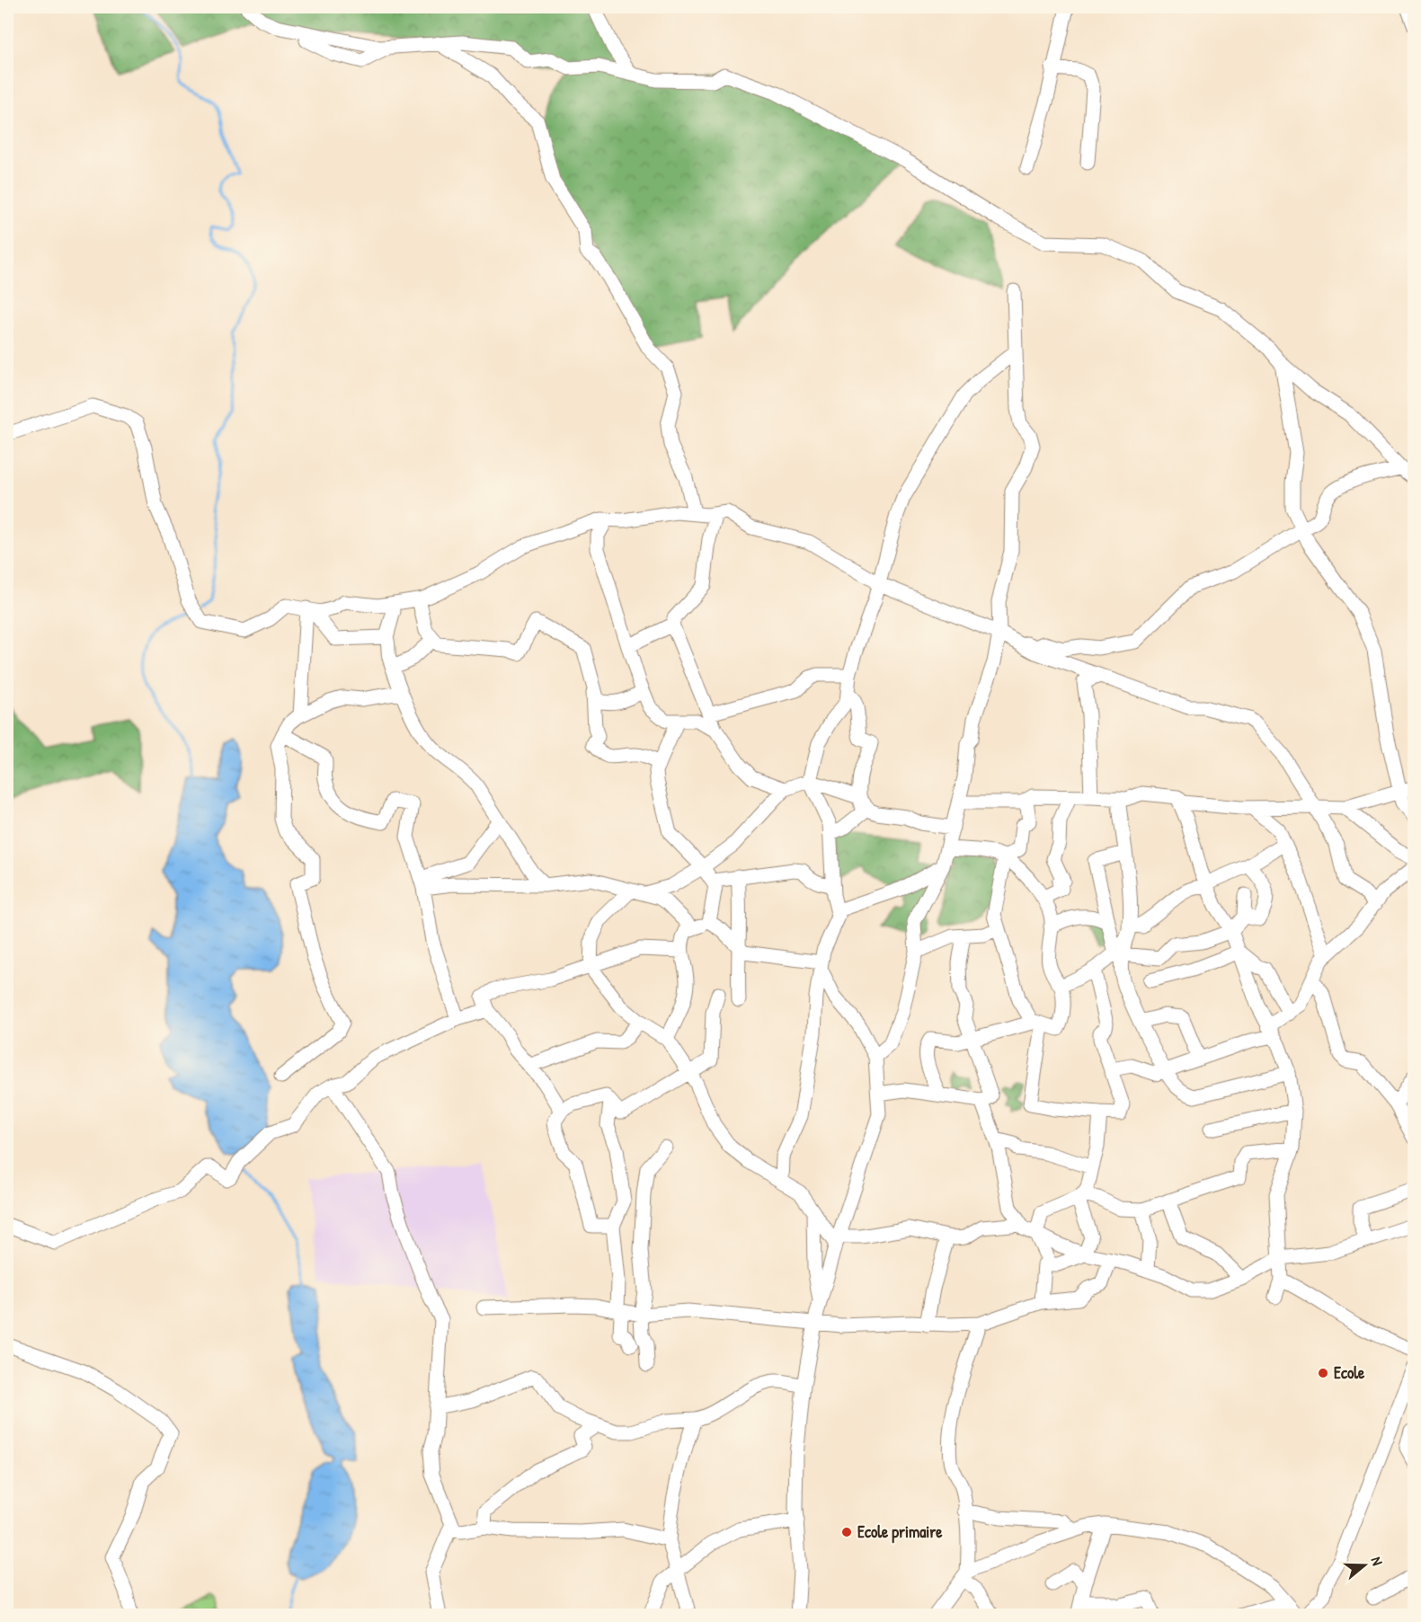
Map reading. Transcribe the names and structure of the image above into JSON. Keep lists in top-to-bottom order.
{
  "places": ["Ecole", "Ecole primaire"],
  "north": "right"
}
